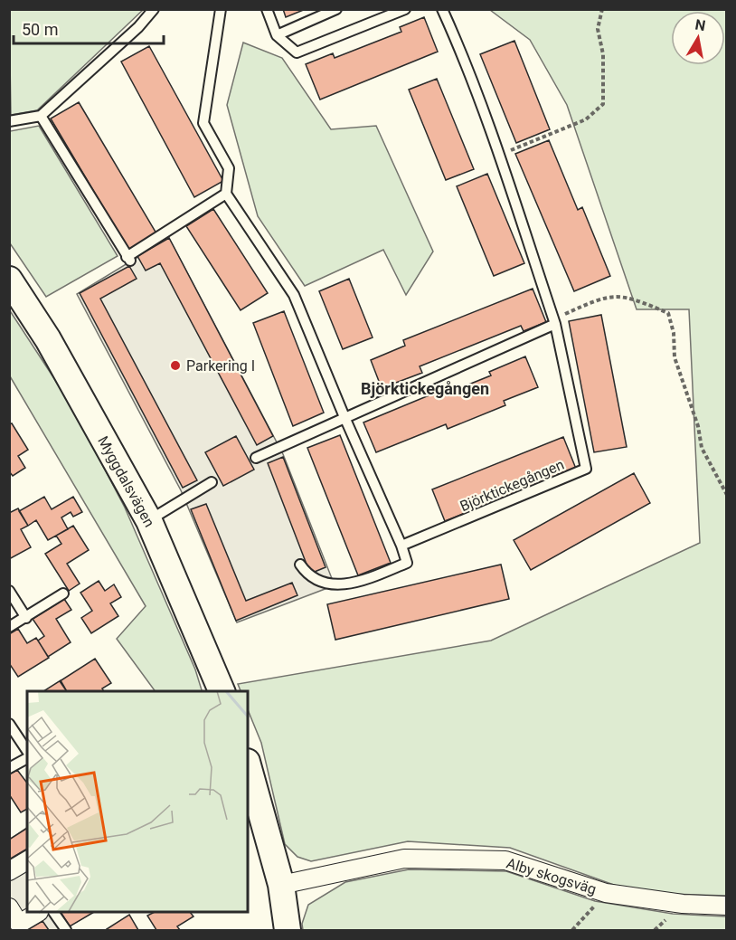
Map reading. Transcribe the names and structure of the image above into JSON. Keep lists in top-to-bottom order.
{
  "streets": {
    "street": ["Myggdalsvägen", "Alby skogsväg"],
    "lane": ["Björktickegången"]
  },
  "districts": ["Björktickegången"],
  "places": ["Parkering I"],
  "scale_bar": "50 m",
  "north": "top"
}
